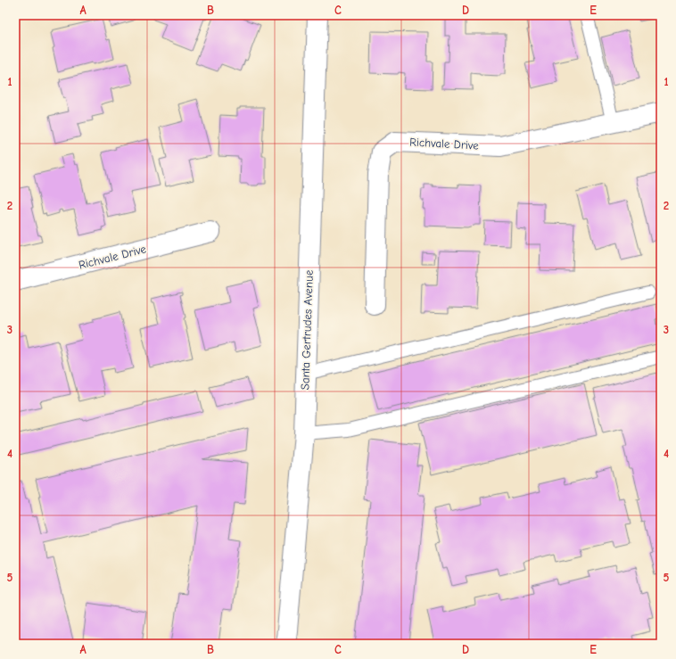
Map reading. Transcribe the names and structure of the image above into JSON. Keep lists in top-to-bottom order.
{
  "streets": {
    "street": ["Richvale Drive", "Santa Gertrudes Avenue"]
  },
  "grid": {
    "columns": [
      "A",
      "B",
      "C",
      "D",
      "E"
    ],
    "rows": [
      "1",
      "2",
      "3",
      "4",
      "5"
    ]
  }
}
